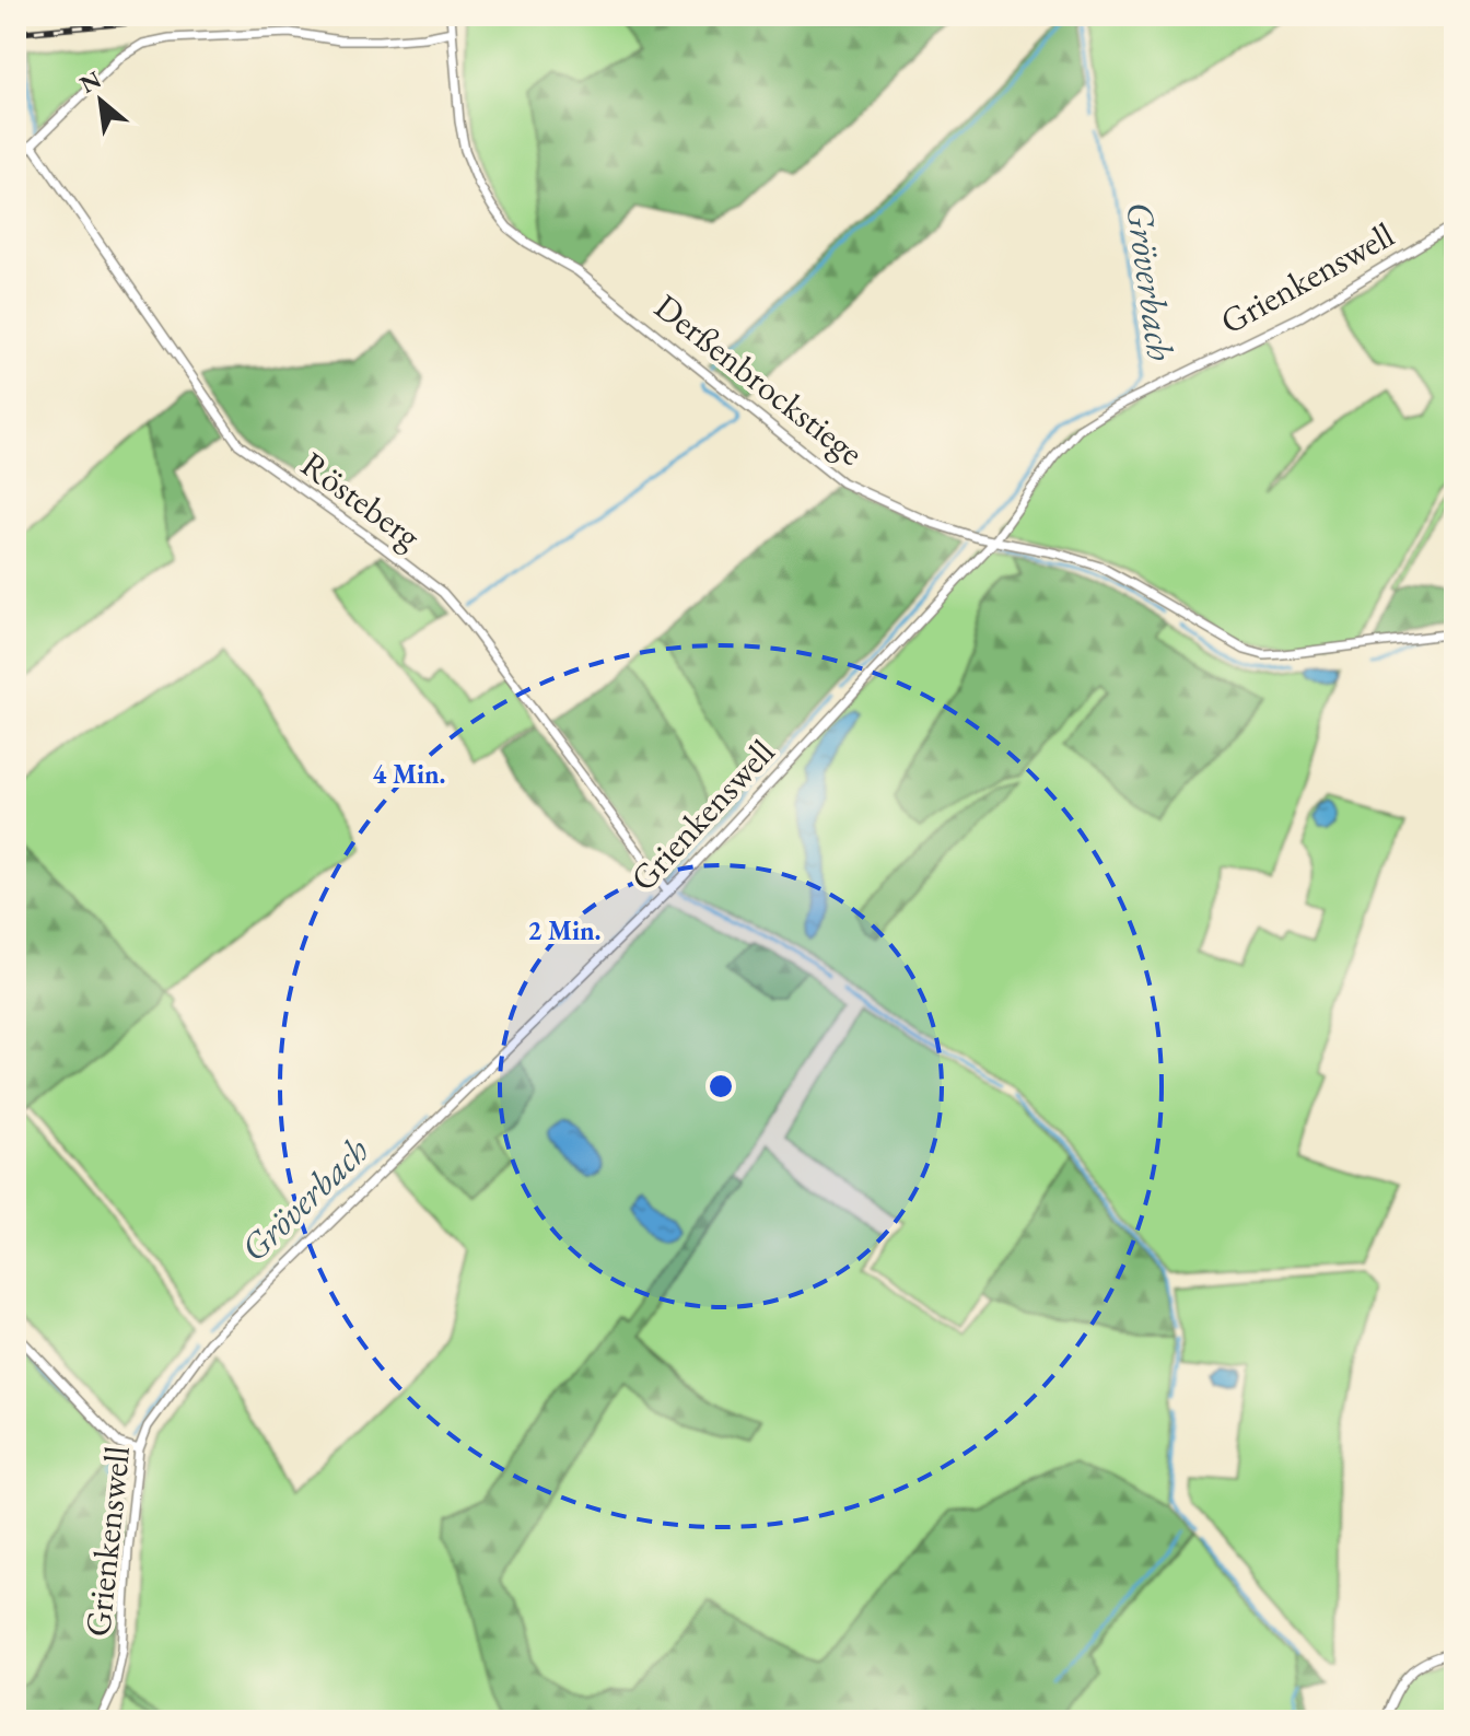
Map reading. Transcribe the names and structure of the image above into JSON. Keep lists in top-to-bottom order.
{
  "streets": {
    "street": ["Grienkenswell", "Derßenbrockstiege", "Rösteberg"]
  },
  "crossings": [
    ["Grienkenswell", "Derßenbrockstiege"],
    ["Grienkenswell", "Rösteberg"]
  ],
  "water": ["Gröverbach"],
  "north": "top left",
  "rings": ["4 Min.", "2 Min."]
}
